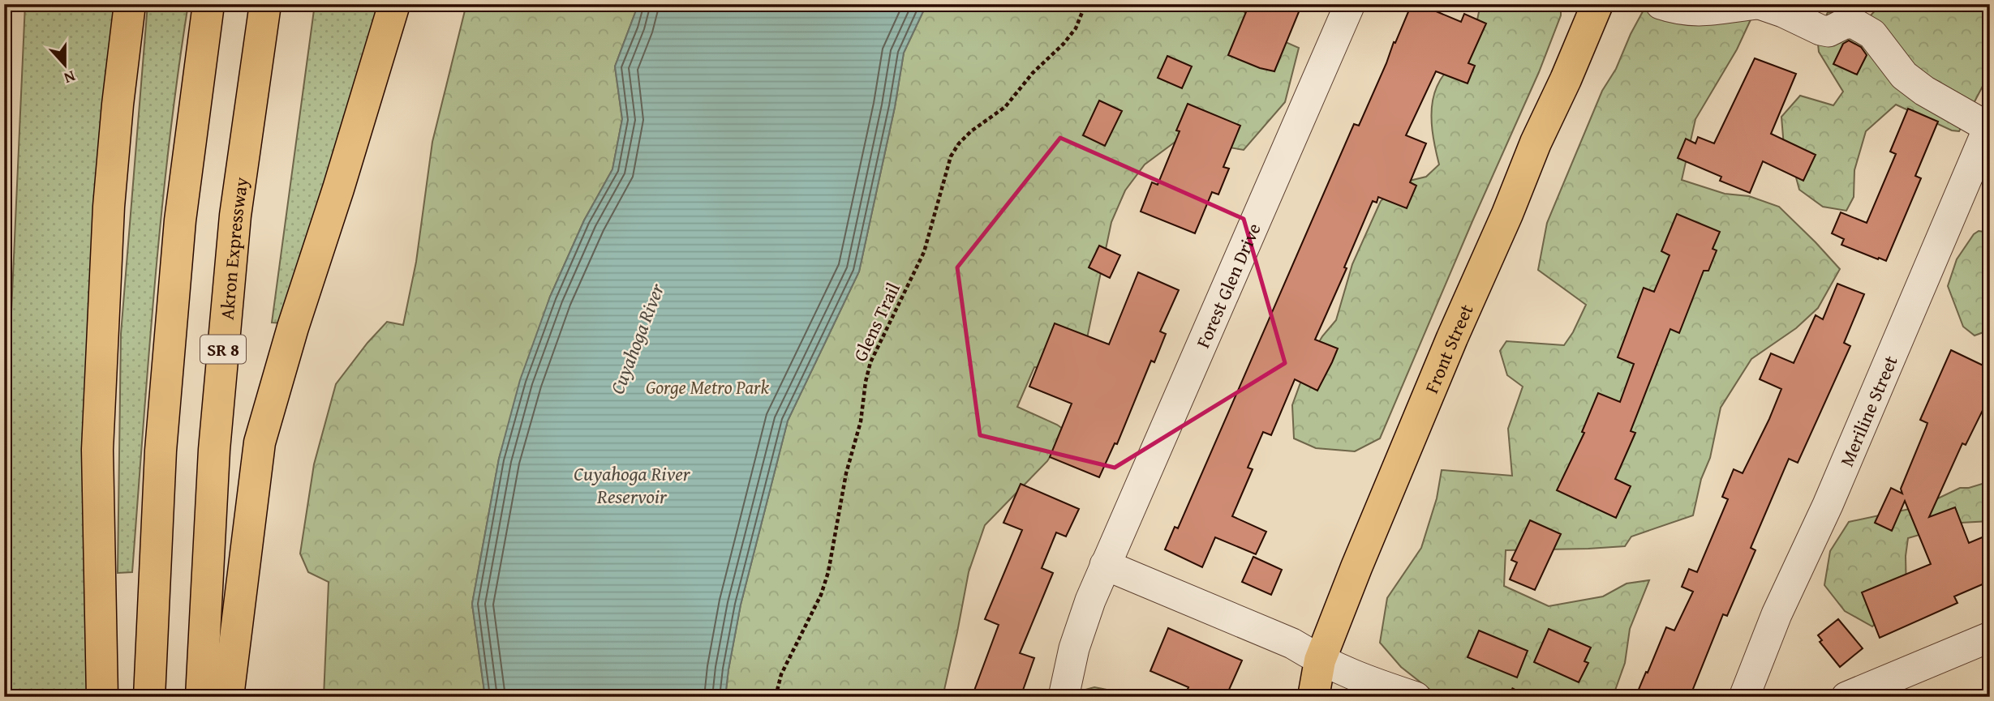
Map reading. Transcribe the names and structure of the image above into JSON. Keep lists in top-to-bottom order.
{
  "streets": {
    "main road": ["Akron Expressway", "Front Street", "SR 8"],
    "street": ["Forest Glen Drive", "Meriline Street"],
    "path": ["Glens Trail"]
  },
  "water": ["Cuyahoga River", "Cuyahoga River Reservoir"],
  "parks": ["Gorge Metro Park"],
  "north": "bottom"
}
